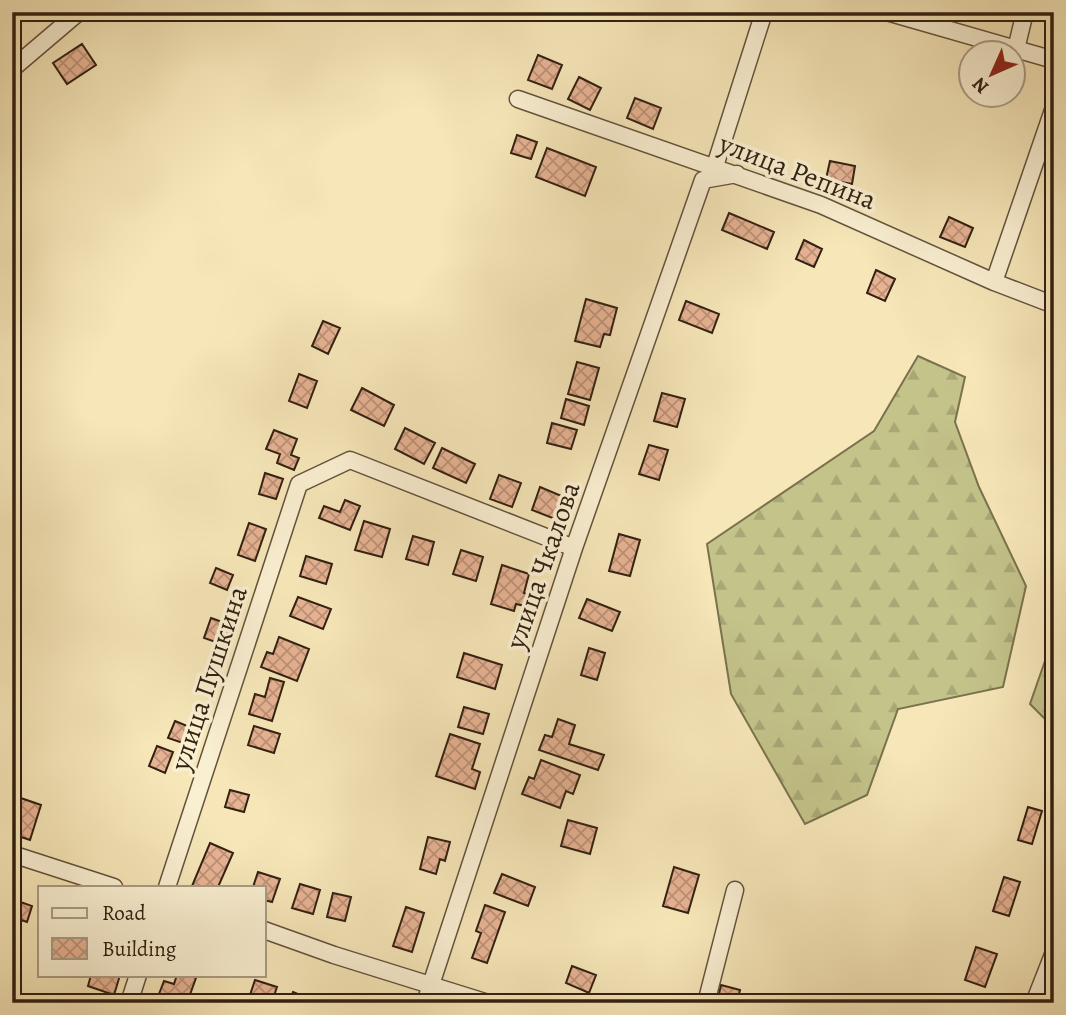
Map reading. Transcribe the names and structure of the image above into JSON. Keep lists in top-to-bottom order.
{
  "streets": {
    "street": ["улица Репина", "улица Чкалова", "улица Пушкина"]
  },
  "crossings": [
    ["улица Репина", "улица Чкалова"],
    ["улица Чкалова", "улица Пушкина"]
  ],
  "legend": ["Road", "Building"],
  "north": "bottom left"
}
